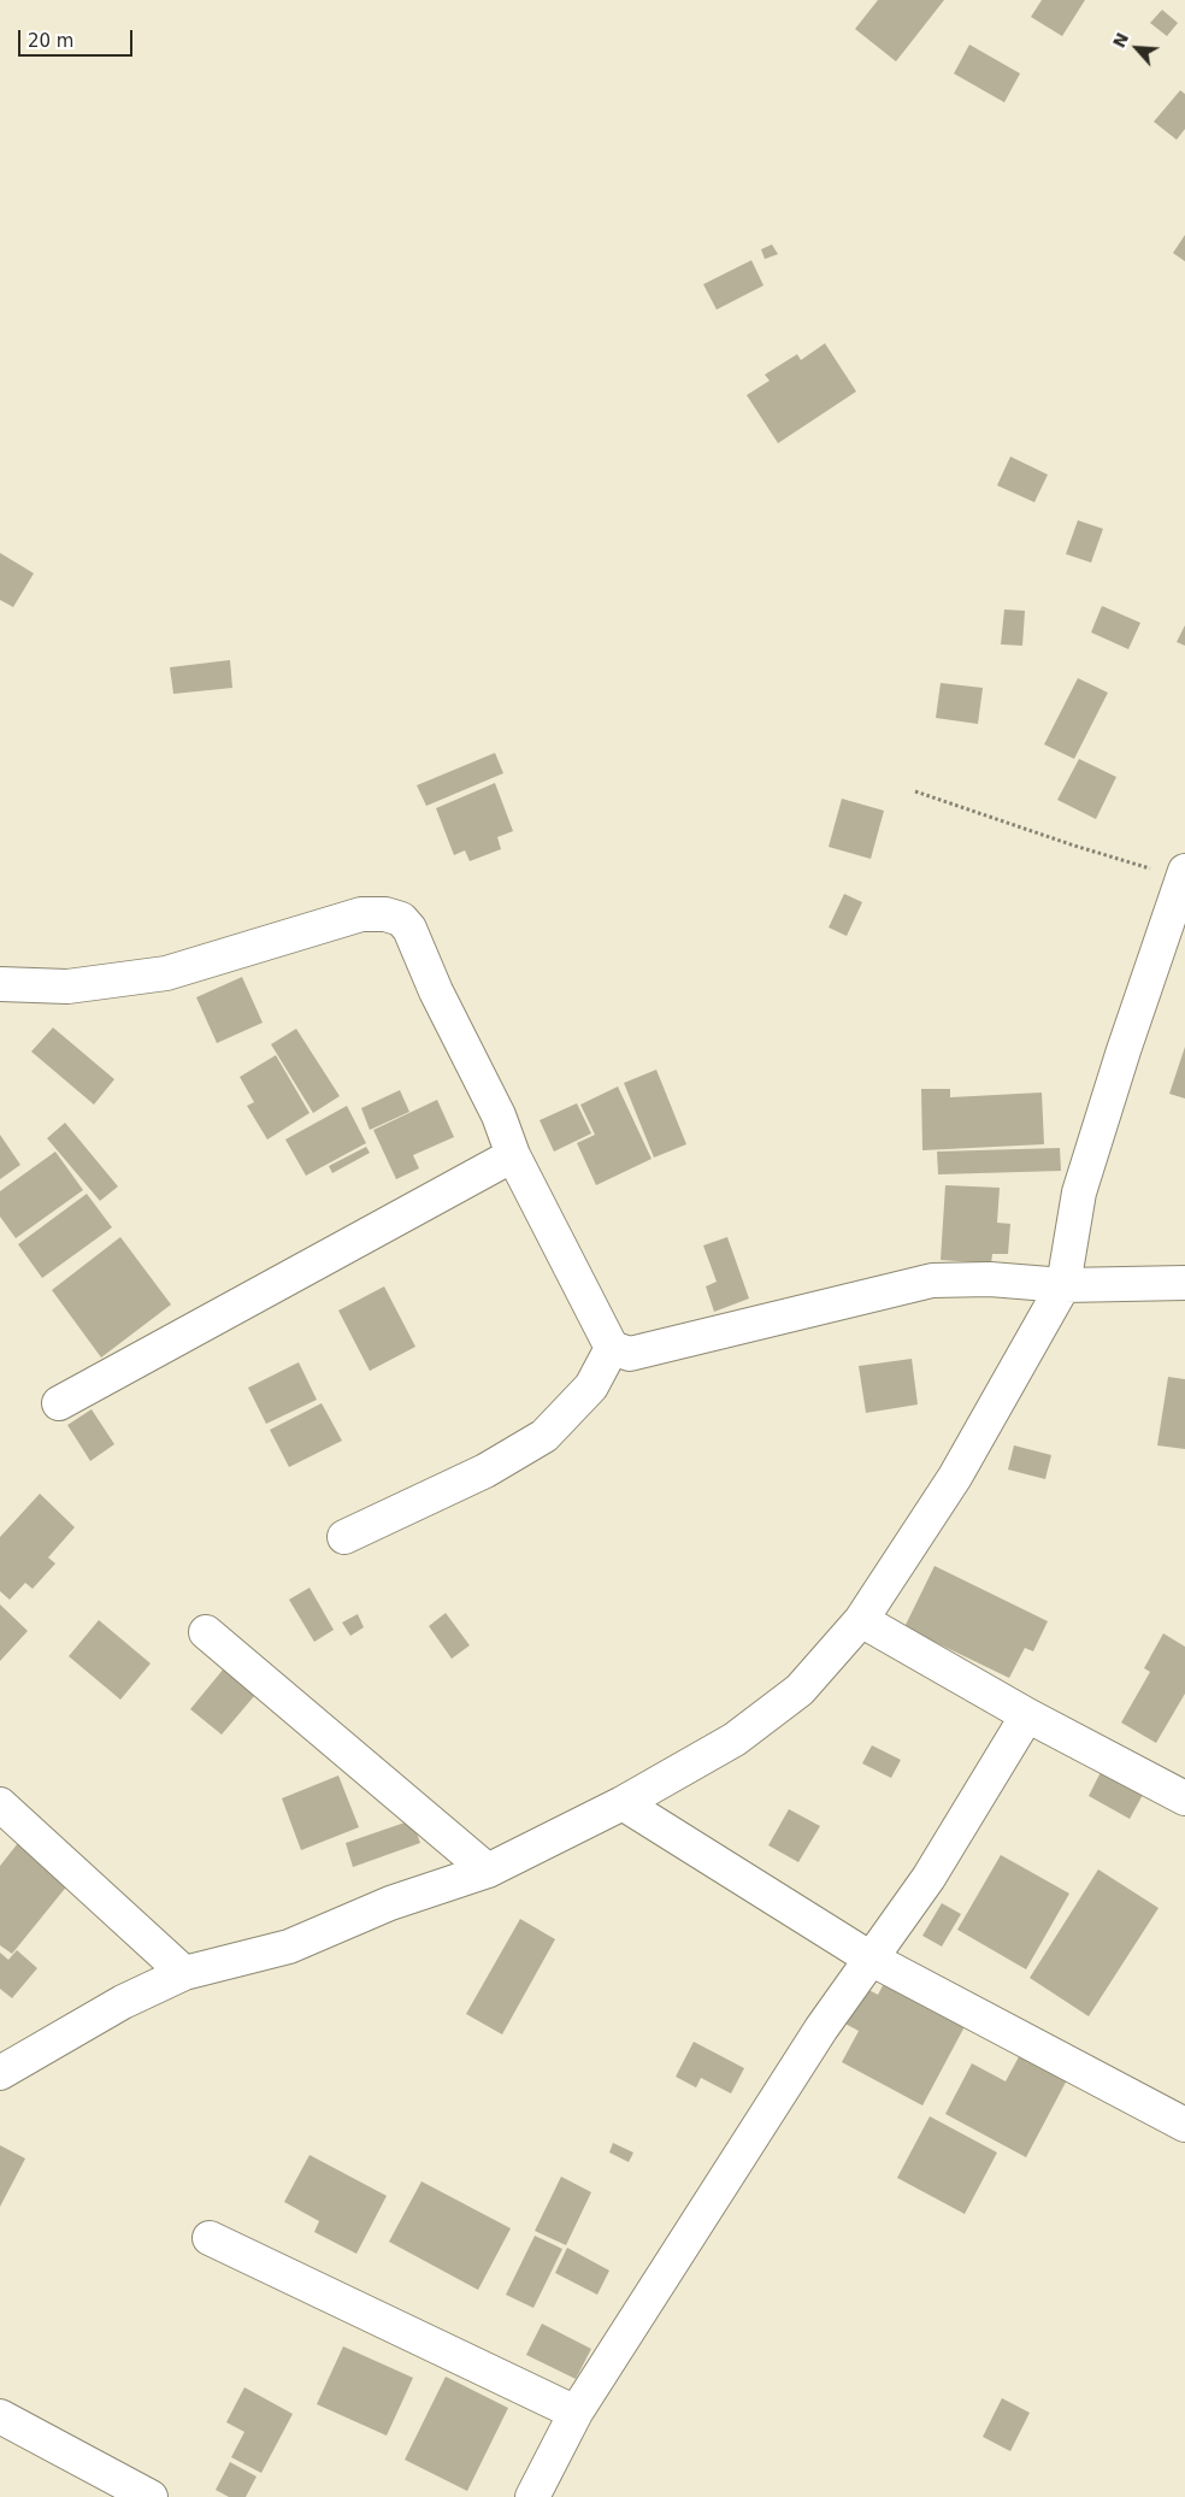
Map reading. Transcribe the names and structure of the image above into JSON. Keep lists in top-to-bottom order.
{
  "scale_bar": "20 m",
  "north": "top left"
}
